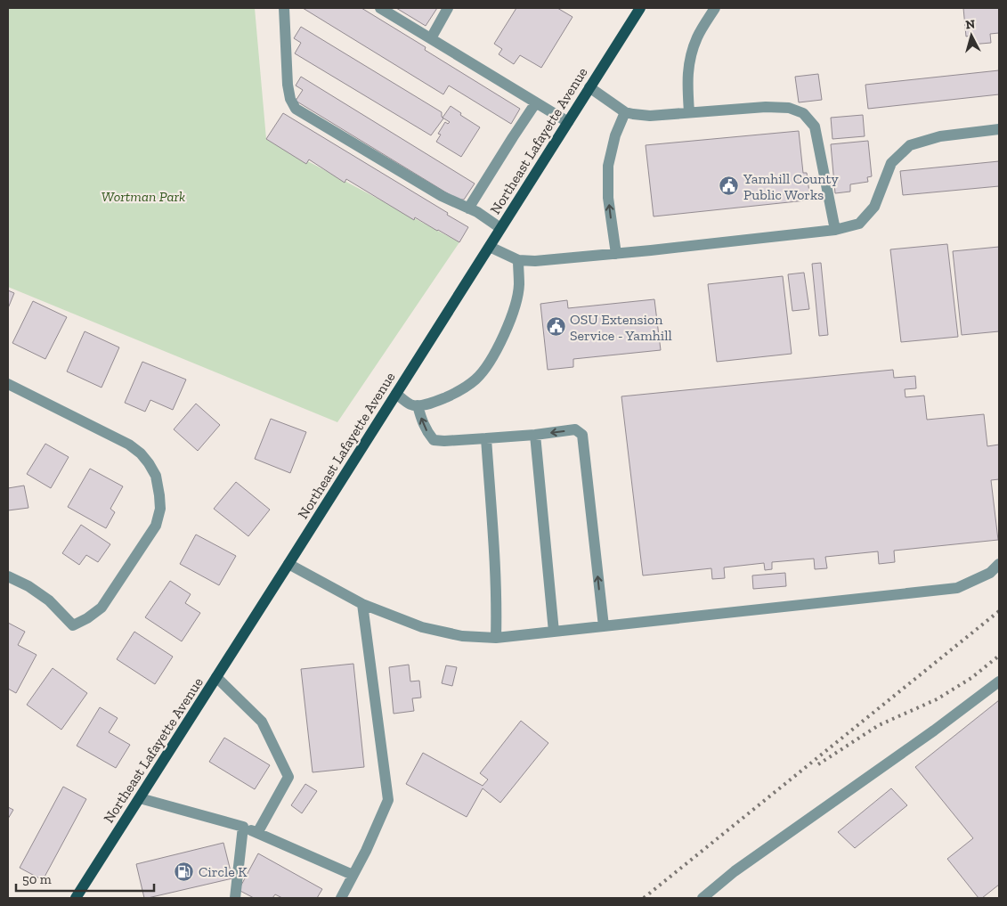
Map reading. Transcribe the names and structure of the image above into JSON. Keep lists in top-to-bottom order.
{
  "streets": {
    "main road": ["Northeast Lafayette Avenue"]
  },
  "parks": ["Wortman Park"],
  "places": {
    "public building": ["Yamhill County Public Works", "OSU Extension Service - Yamhill"],
    "fuel station": ["Circle K"]
  },
  "scale_bar": "50 m",
  "north": "top"
}
